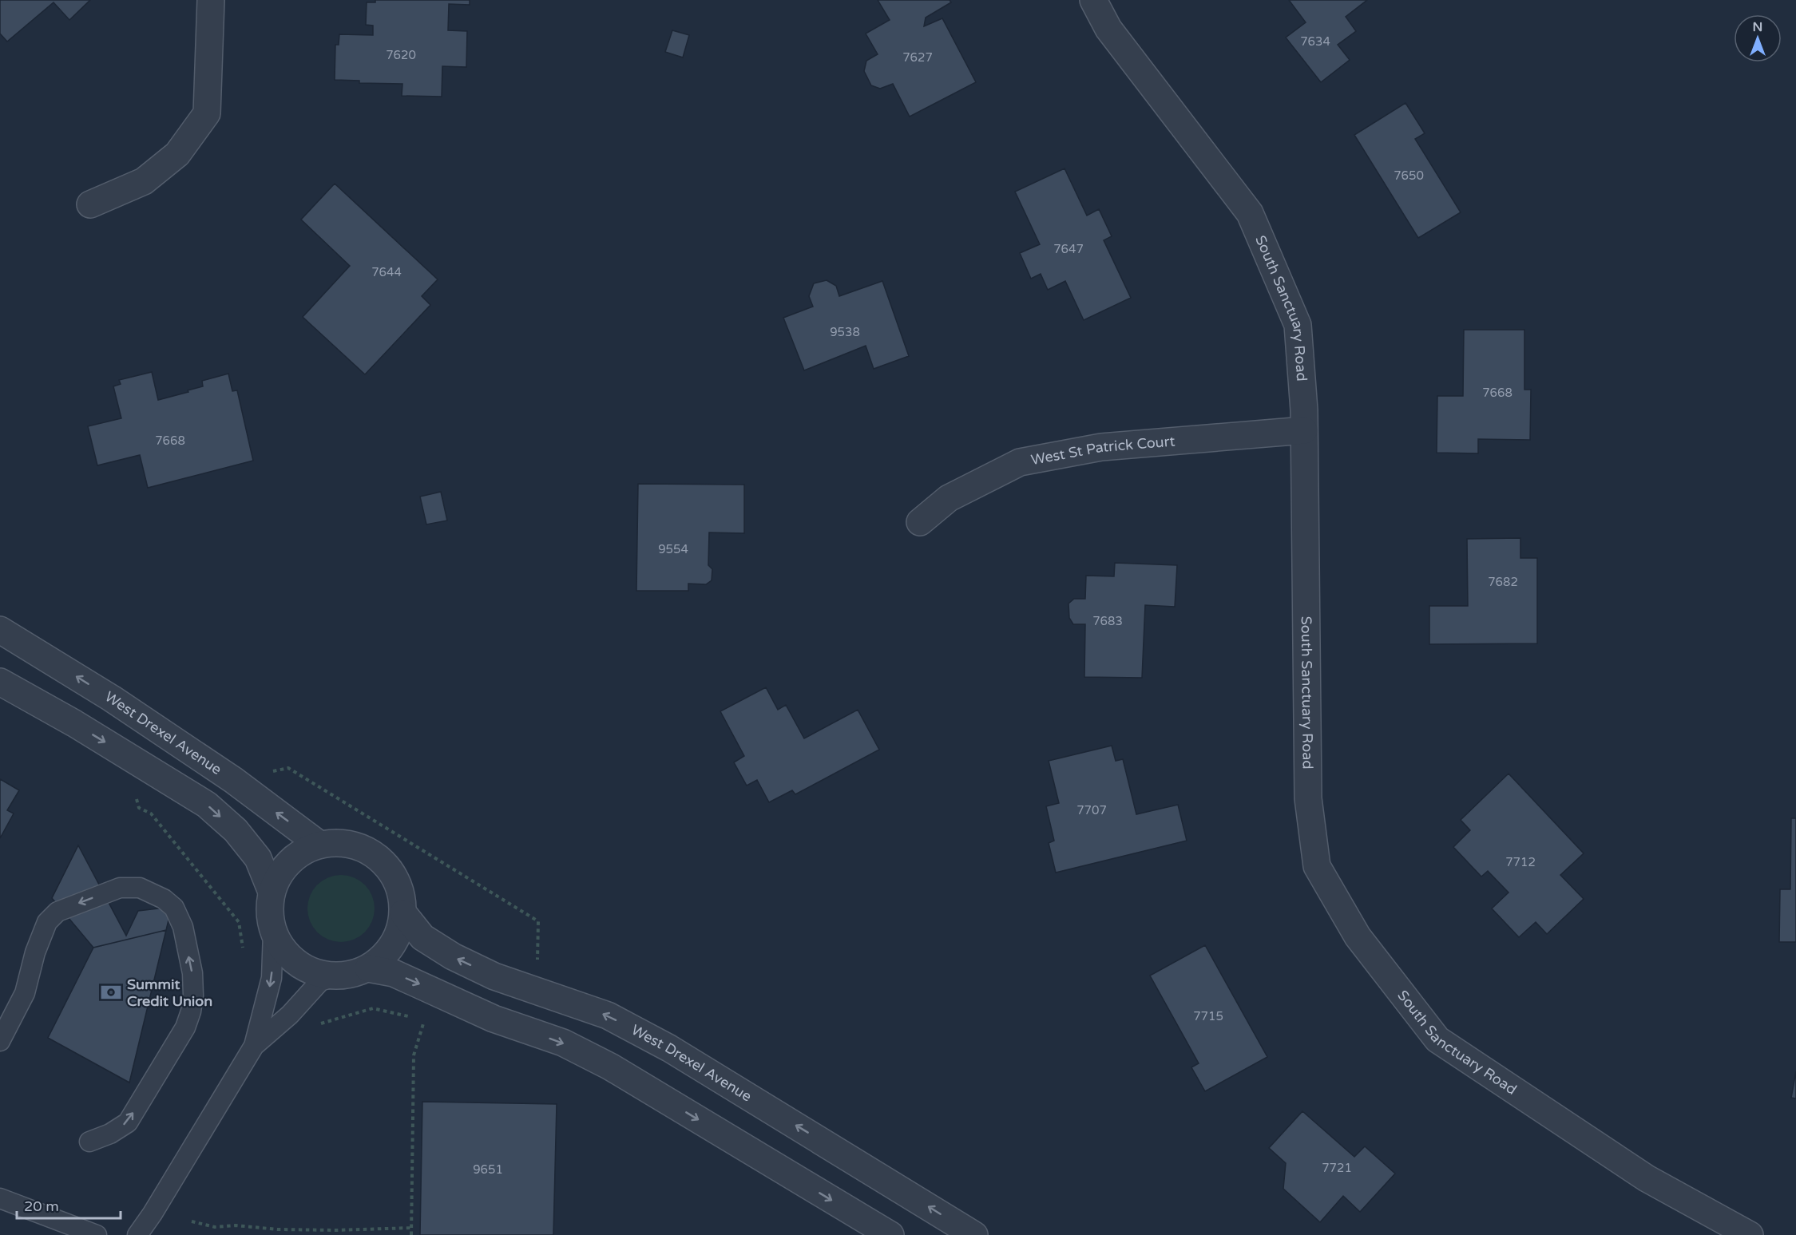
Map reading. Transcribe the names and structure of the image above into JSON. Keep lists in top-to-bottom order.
{
  "streets": {
    "street": ["South Sanctuary Road", "West St Patrick Court", "West Drexel Avenue"]
  },
  "crossings": [
    ["South Sanctuary Road", "West St Patrick Court"]
  ],
  "places": {
    "bank": ["Summit Credit Union"]
  },
  "house_numbers": [
    "7634",
    "7620",
    "7627",
    "7650",
    "7647",
    "7644",
    "9538",
    "7668",
    "7668",
    "9554",
    "7682",
    "7683",
    "7707",
    "7712",
    "7715",
    "7721",
    "9651"
  ],
  "scale_bar": "20 m",
  "north": "top"
}
